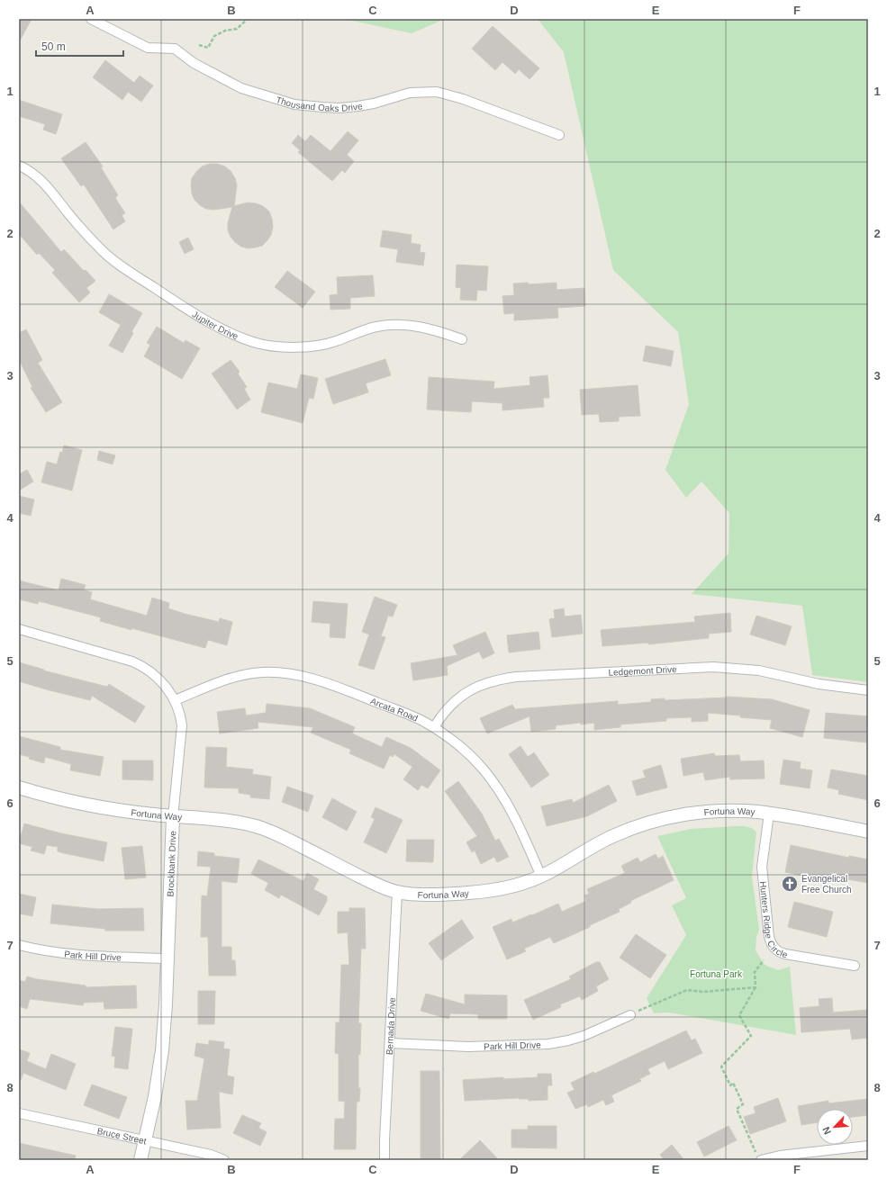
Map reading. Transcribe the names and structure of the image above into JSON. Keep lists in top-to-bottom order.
{
  "streets": {
    "street": [
      "Thousand Oaks Drive",
      "Jupiter Drive",
      "Ledgemont Drive",
      "Arcata Road",
      "Fortuna Way",
      "Brockbank Drive",
      "Hunters Ridge Circle",
      "Park Hill Drive",
      "Bernada Drive",
      "Bruce Street"
    ]
  },
  "crossings": [
    ["Ledgemont Drive", "Arcata Road"],
    ["Arcata Road", "Fortuna Way"],
    ["Arcata Road", "Brockbank Drive"],
    ["Fortuna Way", "Brockbank Drive"],
    ["Fortuna Way", "Hunters Ridge Circle"],
    ["Fortuna Way", "Bernada Drive"],
    ["Brockbank Drive", "Park Hill Drive"],
    ["Brockbank Drive", "Bruce Street"],
    ["Park Hill Drive", "Bernada Drive"]
  ],
  "parks": ["Fortuna Park"],
  "places": {
    "church": ["Evangelical Free Church"]
  },
  "scale_bar": "50 m",
  "north": "bottom left",
  "grid": {
    "columns": [
      "A",
      "B",
      "C",
      "D",
      "E",
      "F"
    ],
    "rows": [
      "1",
      "2",
      "3",
      "4",
      "5",
      "6",
      "7",
      "8"
    ]
  }
}
